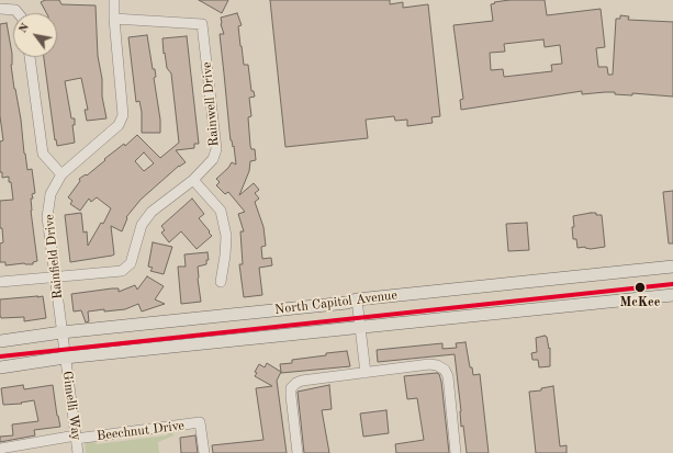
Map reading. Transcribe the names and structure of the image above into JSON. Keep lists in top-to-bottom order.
{
  "streets": {
    "main road": ["North Capitol Avenue"],
    "street": [
      "Rainwell Drive",
      "Rainfield Drive",
      "Gimelli Way",
      "Beechnut Drive"
    ]
  },
  "crossings": [
    ["Rainwell Drive", "Rainfield Drive"],
    ["Rainfield Drive", "North Capitol Avenue"],
    ["Rainfield Drive", "Gimelli Way"],
    ["North Capitol Avenue", "Gimelli Way"],
    ["Gimelli Way", "Beechnut Drive"]
  ],
  "places": ["McKee"],
  "north": "top left"
}
